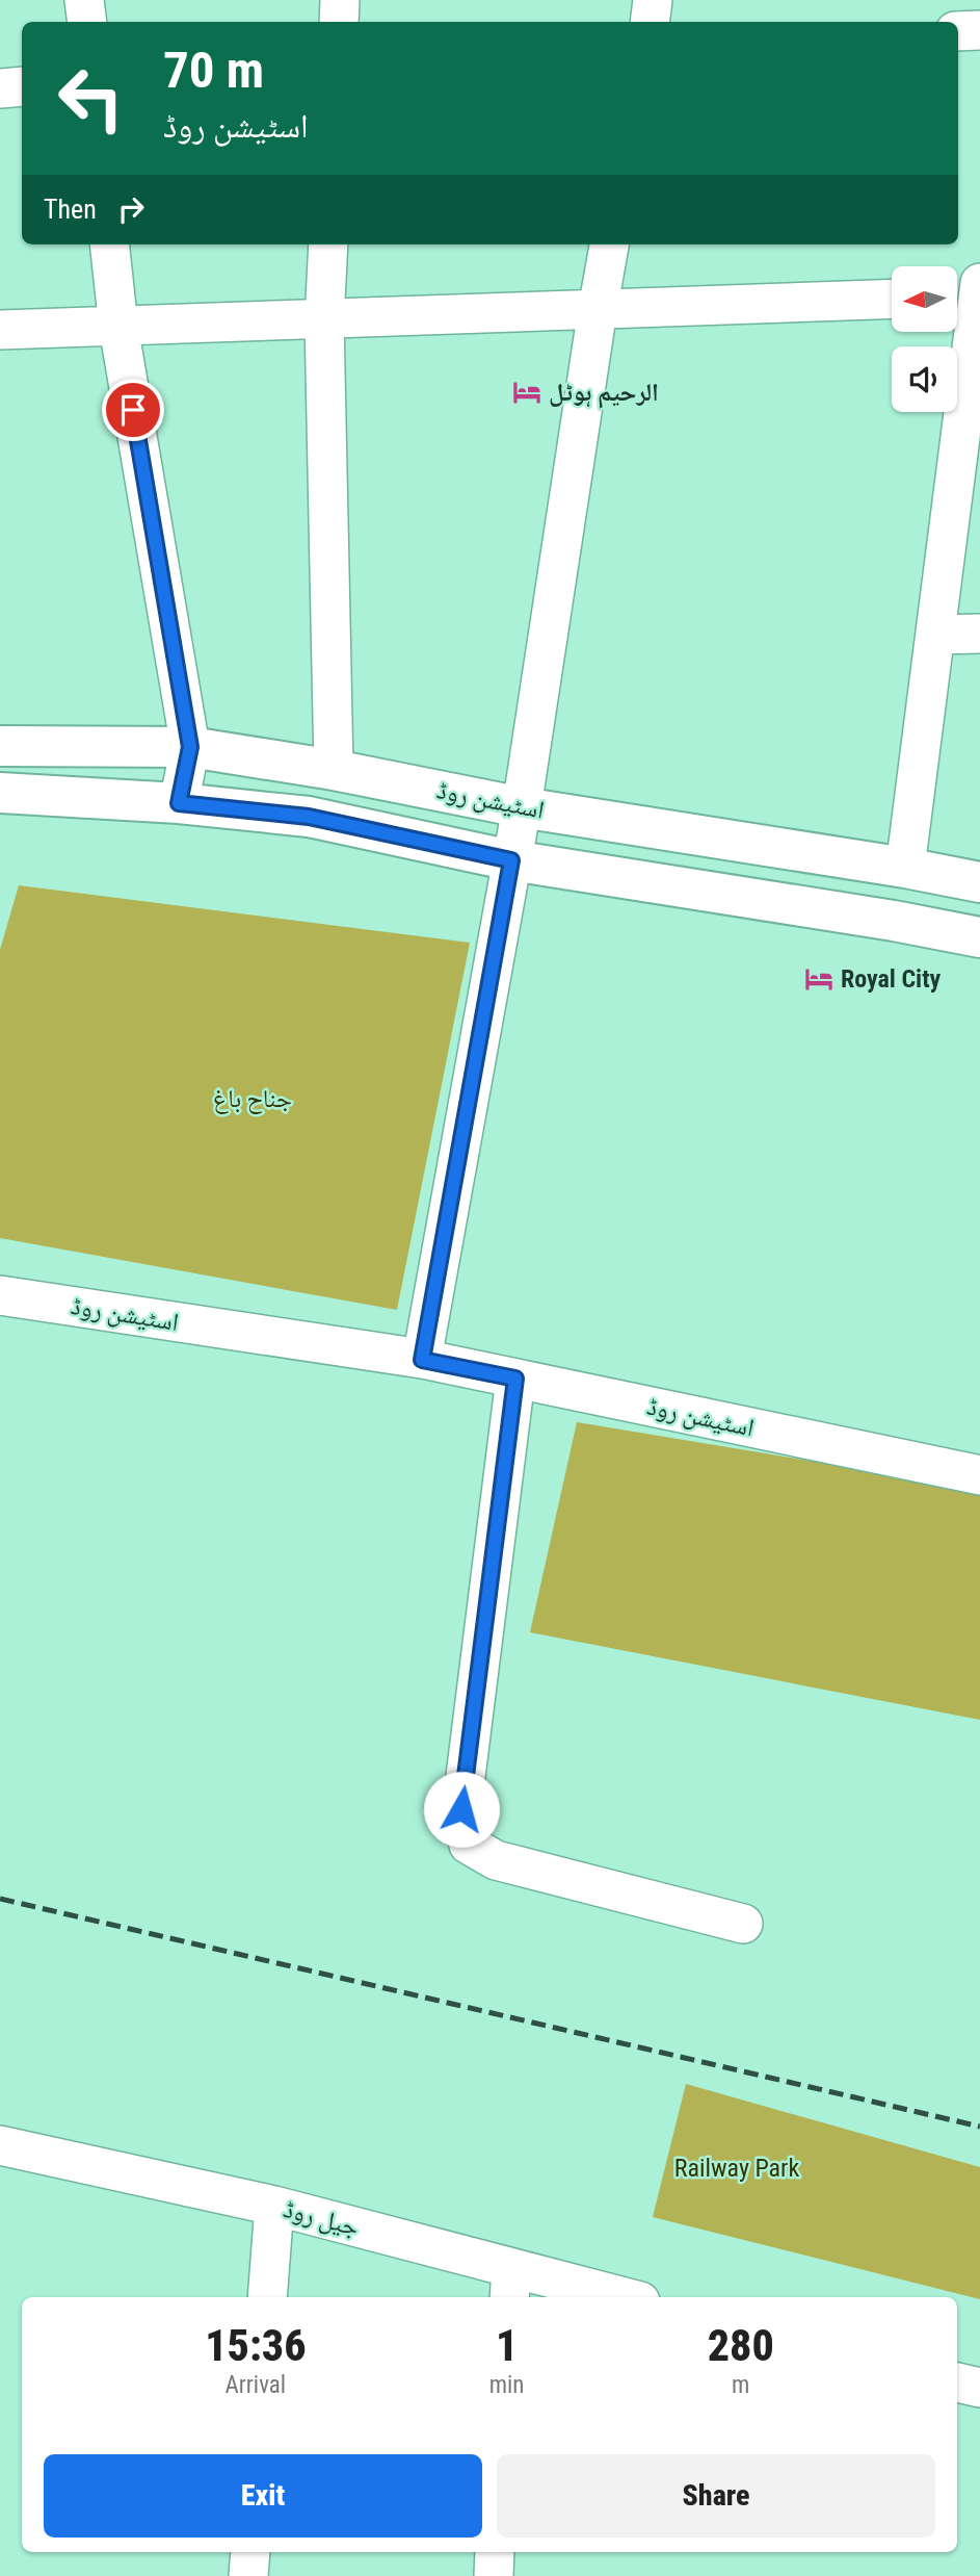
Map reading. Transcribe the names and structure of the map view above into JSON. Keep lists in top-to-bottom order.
{
  "streets": {
    "main road": ["اسٹیشن روڈ"],
    "street": ["جیل روڈ"]
  },
  "parks": ["جناح باغ", "Railway Park"],
  "places": {
    "hotel": ["الرحیم ہوٹل", "Royal City"]
  },
  "north": "left",
  "page": {
    "turn": ["70 m", "اسٹیشن روڈ"],
    "then": "Then",
    "eta": [
      "15:36",
      "Arrival",
      "1",
      "min",
      "280",
      "m"
    ],
    "buttons": ["Exit", "Share"]
  }
}
